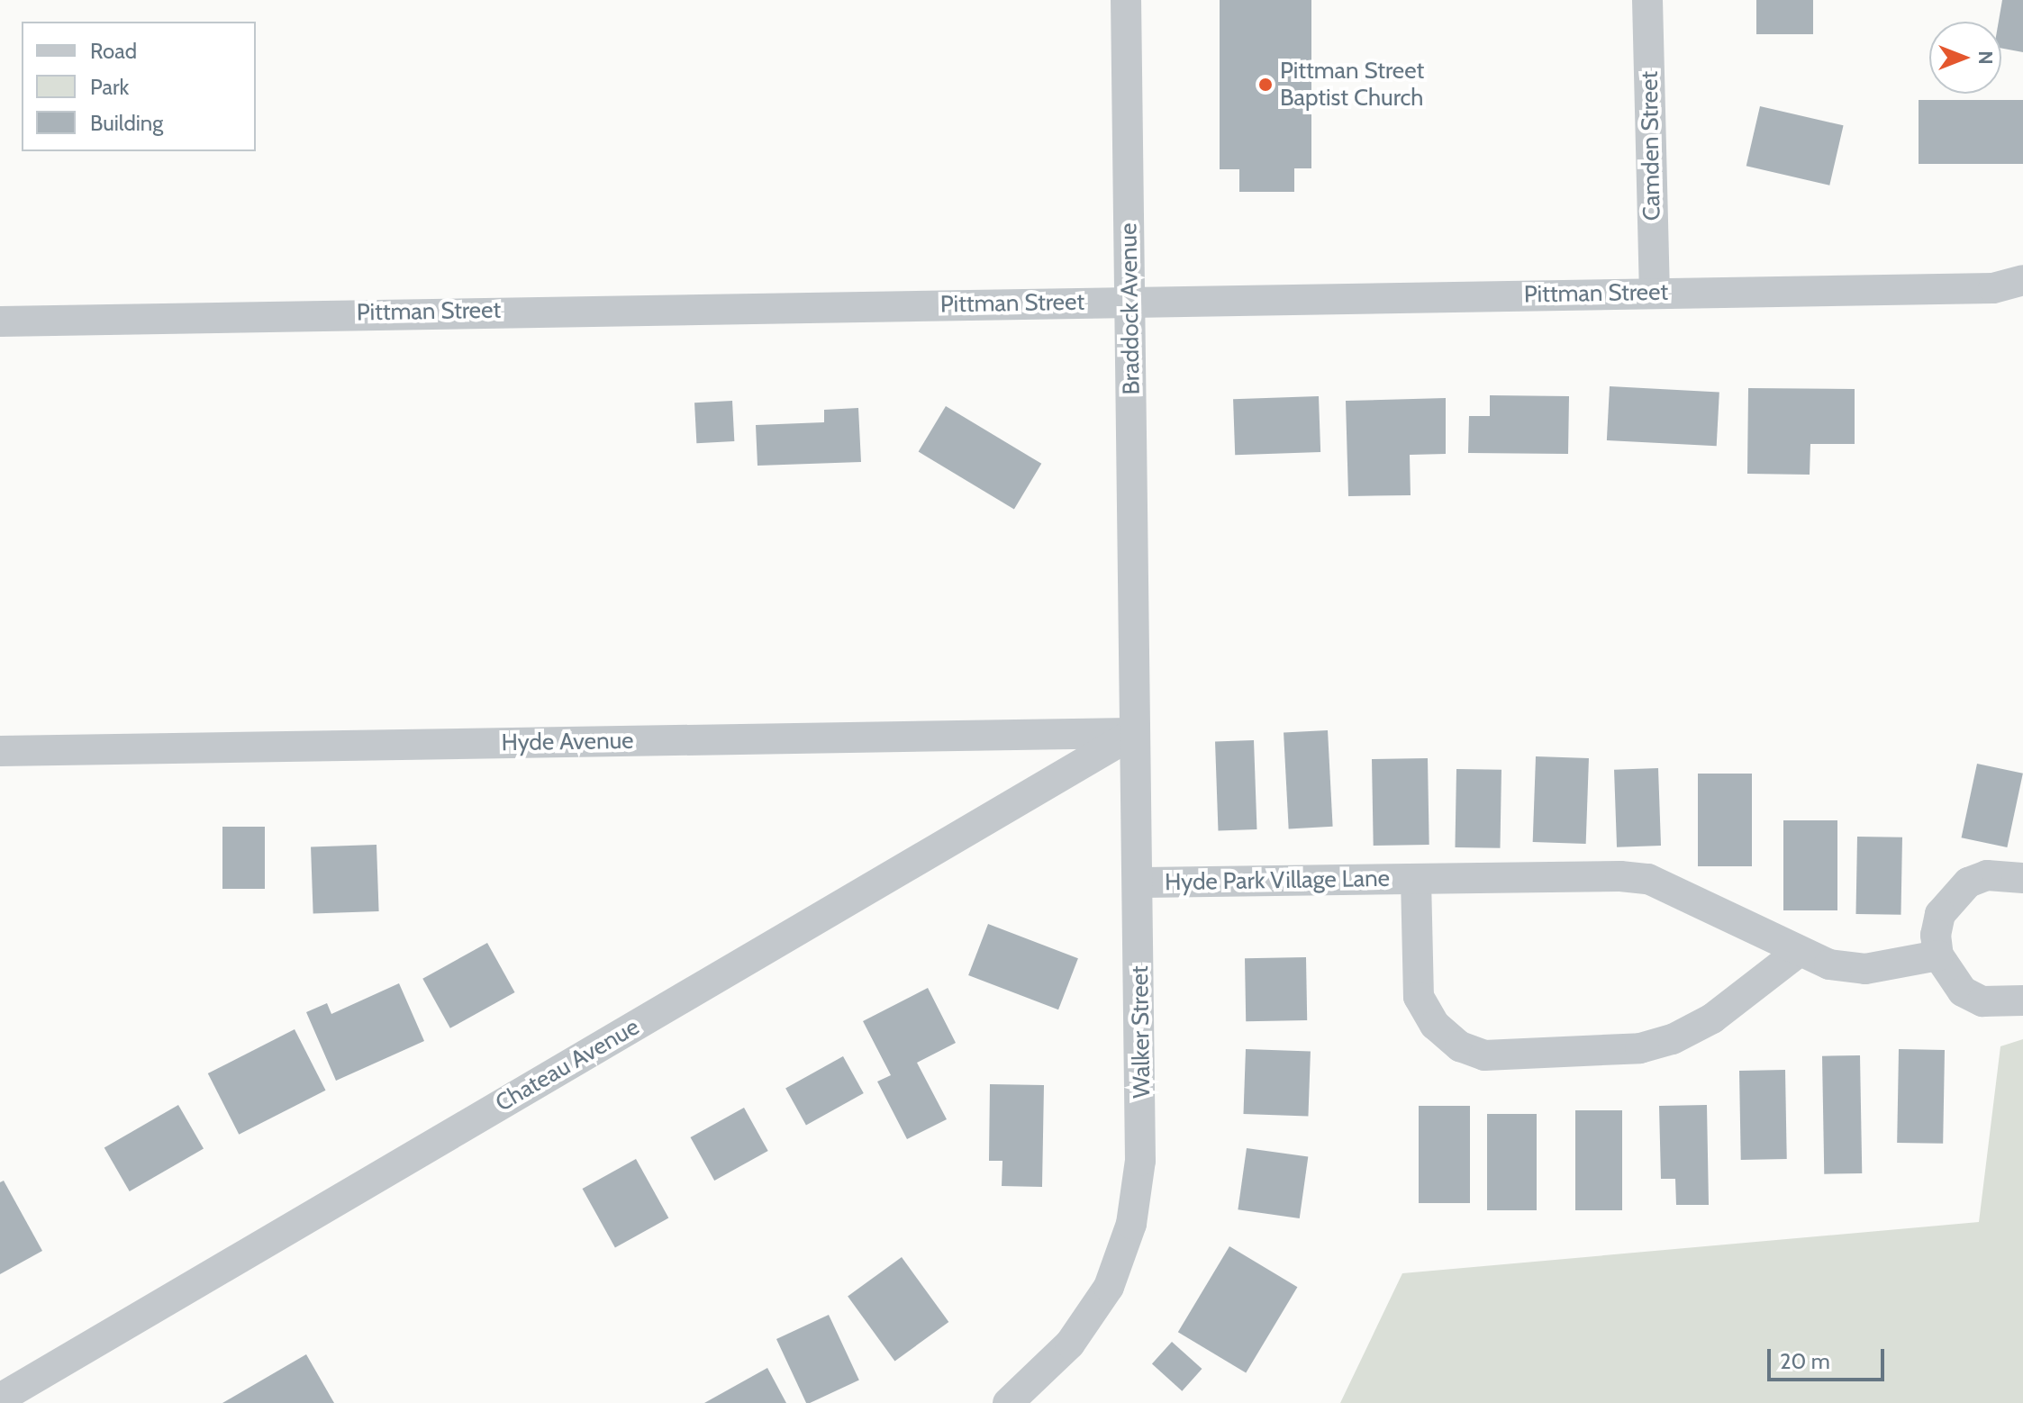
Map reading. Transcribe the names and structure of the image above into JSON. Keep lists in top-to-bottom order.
{
  "streets": {
    "street": [
      "Camden Street",
      "Pittman Street",
      "Braddock Avenue",
      "Hyde Avenue",
      "Hyde Park Village Lane",
      "Walker Street",
      "Chateau Avenue"
    ]
  },
  "crossings": [
    ["Camden Street", "Pittman Street"],
    ["Pittman Street", "Braddock Avenue"],
    ["Braddock Avenue", "Walker Street"],
    ["Hyde Avenue", "Walker Street"],
    ["Hyde Avenue", "Chateau Avenue"],
    ["Hyde Park Village Lane", "Walker Street"],
    ["Walker Street", "Chateau Avenue"]
  ],
  "places": ["Pittman Street Baptist Church"],
  "legend": ["Road", "Park", "Building"],
  "scale_bar": "20 m",
  "north": "right"
}
